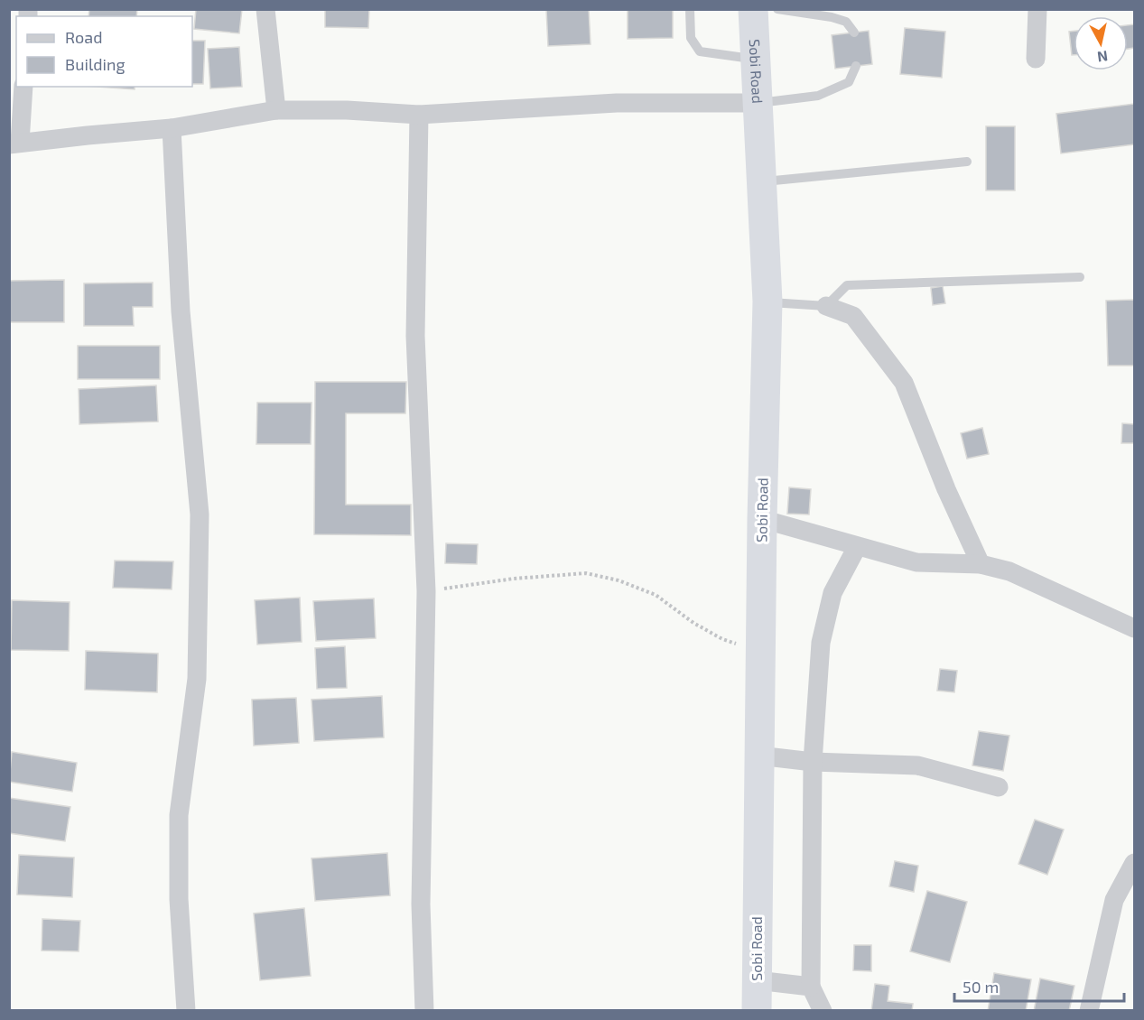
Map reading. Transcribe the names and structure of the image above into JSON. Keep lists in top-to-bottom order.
{
  "streets": {
    "highway": ["Sobi Road"]
  },
  "legend": ["Road", "Building"],
  "scale_bar": "50 m",
  "north": "bottom"
}
